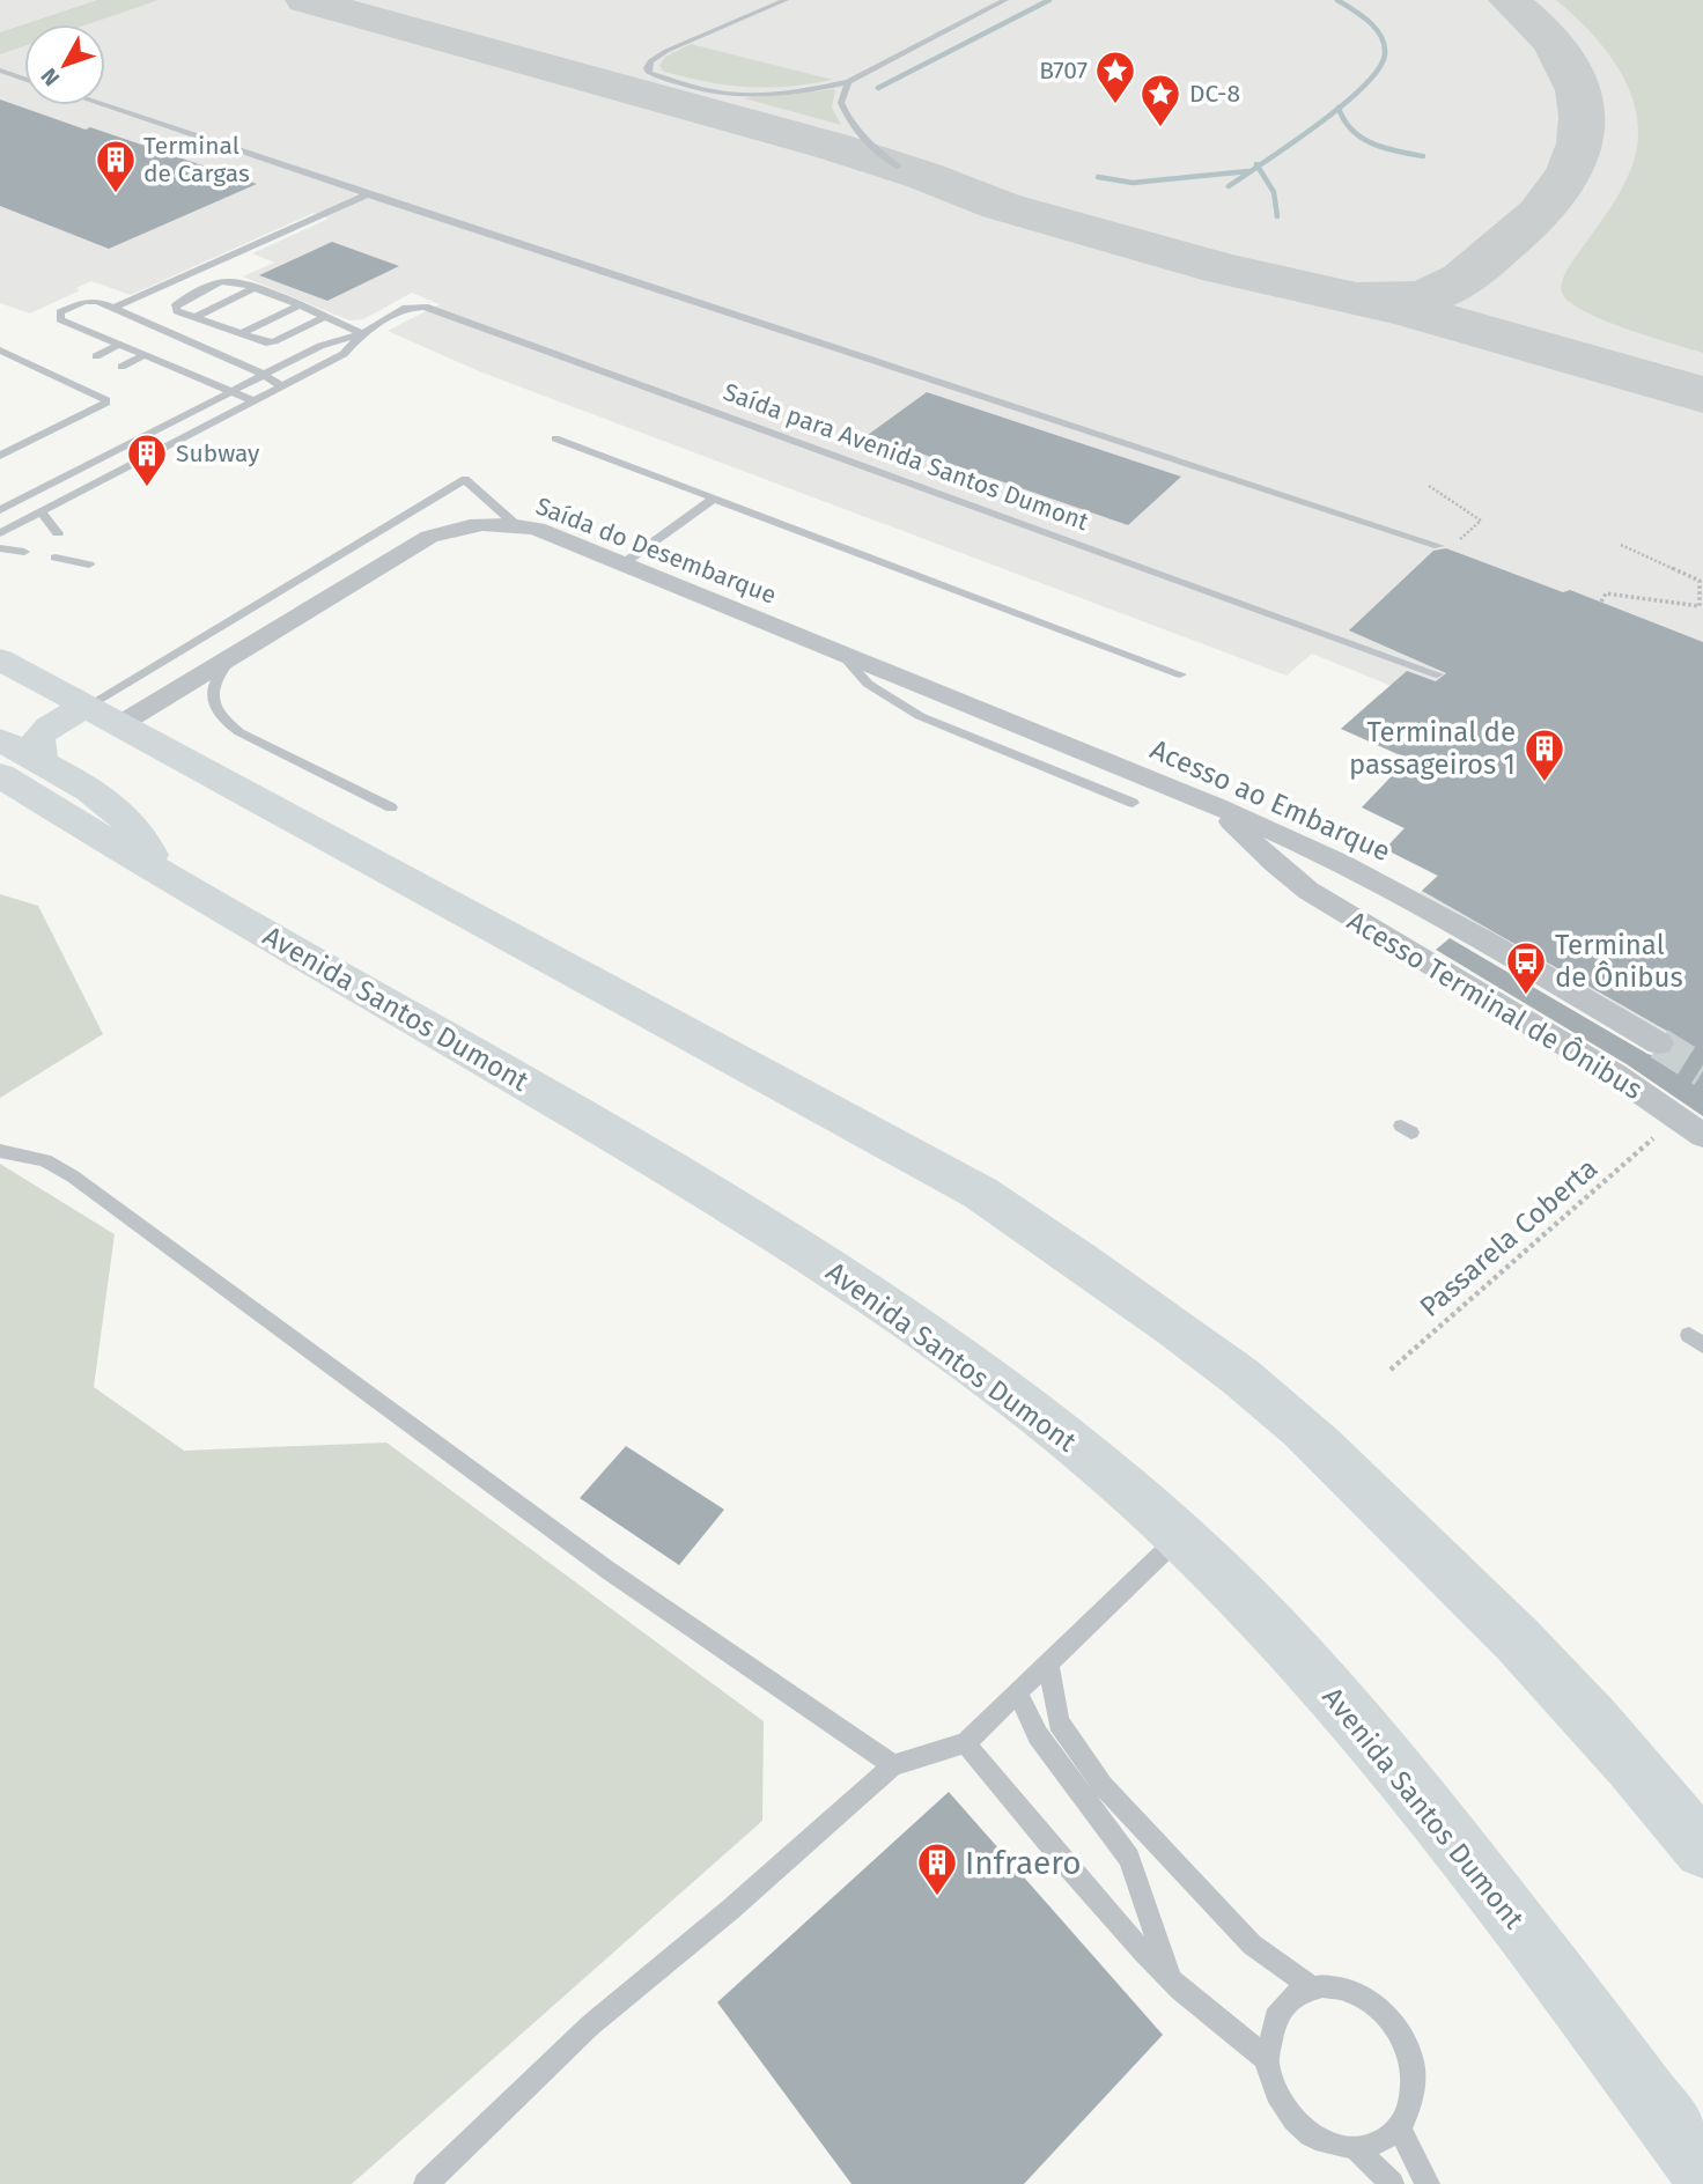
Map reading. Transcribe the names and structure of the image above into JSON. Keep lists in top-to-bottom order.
{
  "streets": {
    "main road": ["Avenida Santos Dumont"],
    "street": ["Saída do Desembarque", "Acesso ao Embarque", "Acesso Terminal de Ônibus"],
    "lane": ["Saída para Avenida Santos Dumont"],
    "path": ["Passarela Coberta"]
  },
  "crossings": [
    ["Saída do Desembarque", "Acesso ao Embarque"],
    ["Acesso ao Embarque", "Acesso Terminal de Ônibus"]
  ],
  "places": {
    "place": ["B707", "DC-8"],
    "building": [
      "Terminal de Cargas",
      "Subway",
      "Terminal de passageiros 1",
      "Infraero"
    ],
    "bus stop": ["Terminal de Ônibus"]
  },
  "north": "bottom left"
}
